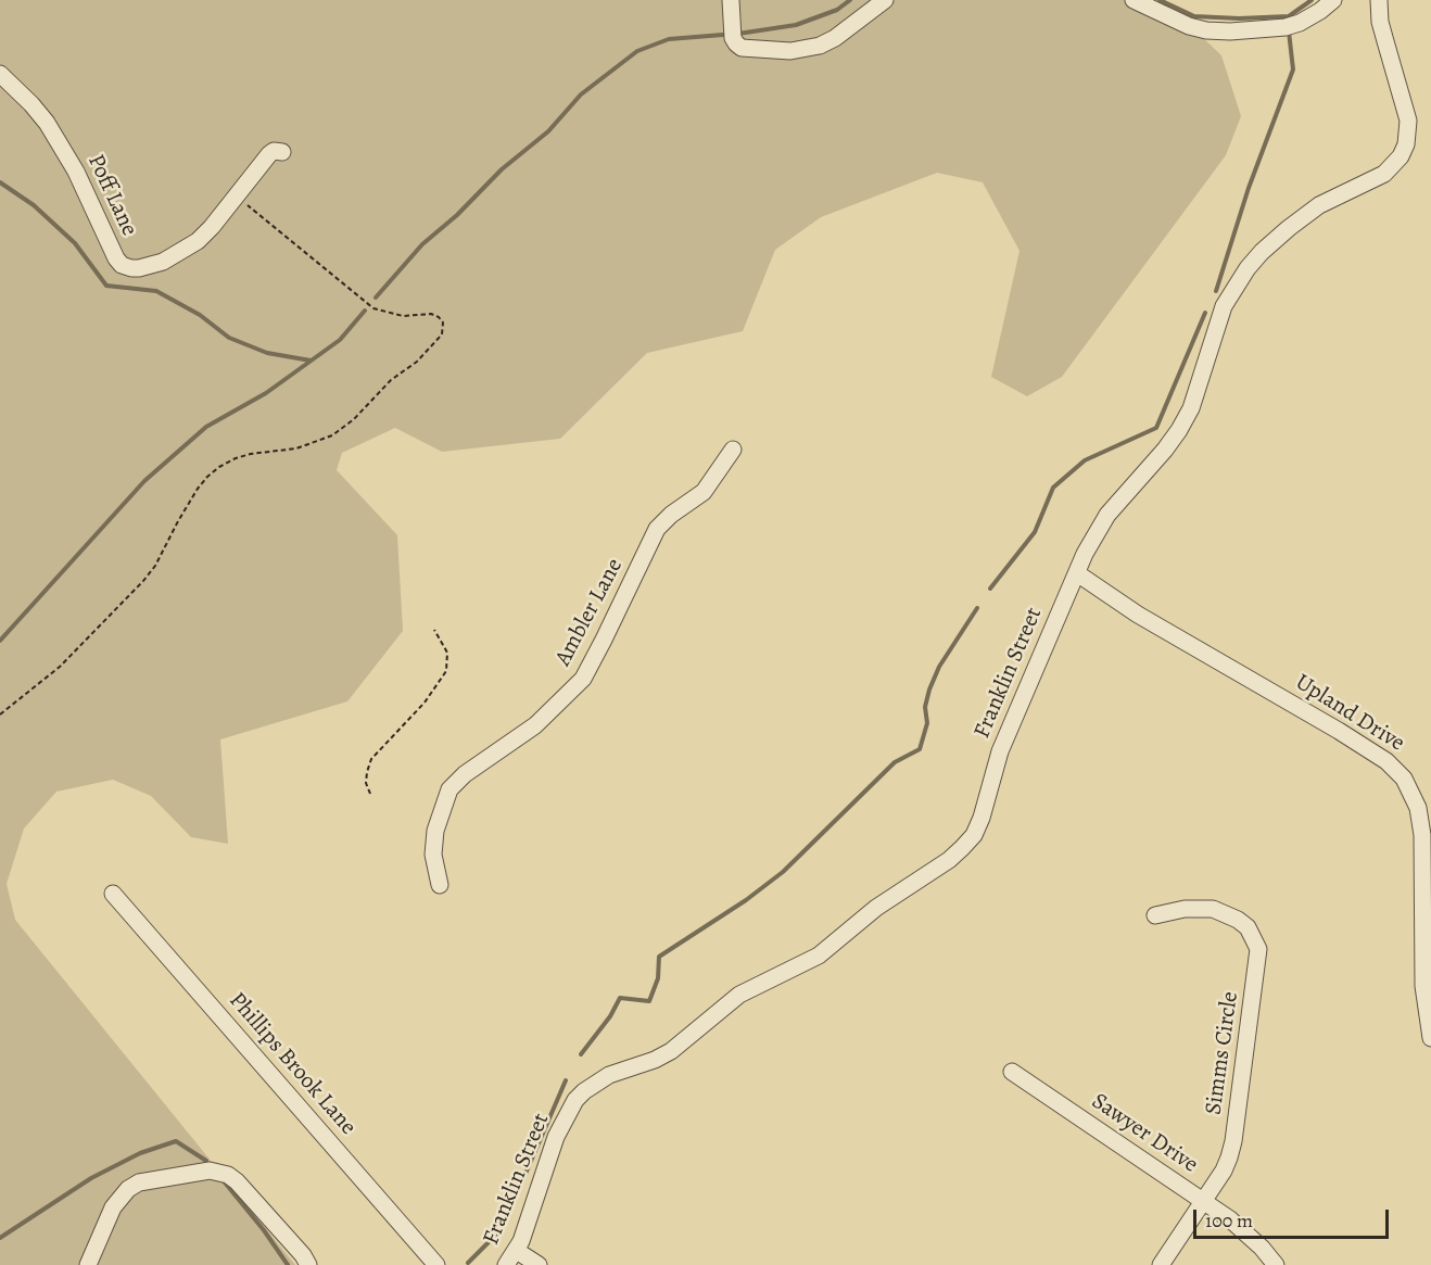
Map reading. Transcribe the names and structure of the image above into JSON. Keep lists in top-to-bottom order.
{
  "streets": {
    "street": [
      "Poff Lane",
      "Ambler Lane",
      "Franklin Street",
      "Upland Drive",
      "Simms Circle",
      "Phillips Brook Lane",
      "Sawyer Drive"
    ]
  },
  "crossings": [
    ["Franklin Street", "Upland Drive"],
    ["Simms Circle", "Sawyer Drive"]
  ],
  "scale_bar": "100 m"
}
